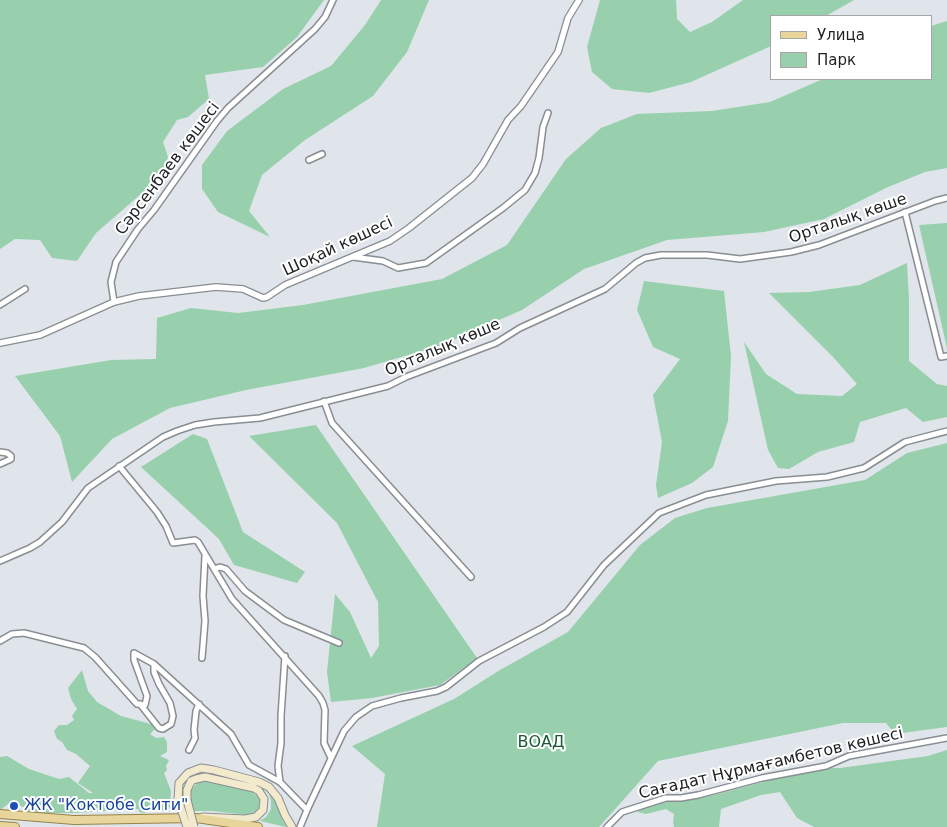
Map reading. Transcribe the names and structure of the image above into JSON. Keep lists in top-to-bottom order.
{
  "streets": {
    "street": [
      "Сәрсенбаев көшесі",
      "Орталық көше",
      "Шоқай көшесі",
      "Сағадат Нұрмағамбетов көшесі"
    ]
  },
  "crossings": [
    ["Сәрсенбаев көшесі", "Шоқай көшесі"]
  ],
  "parks": ["ВОАД"],
  "places": ["ЖК \"Коктобе Сити\""],
  "legend": ["Улица", "Парк"]
}
